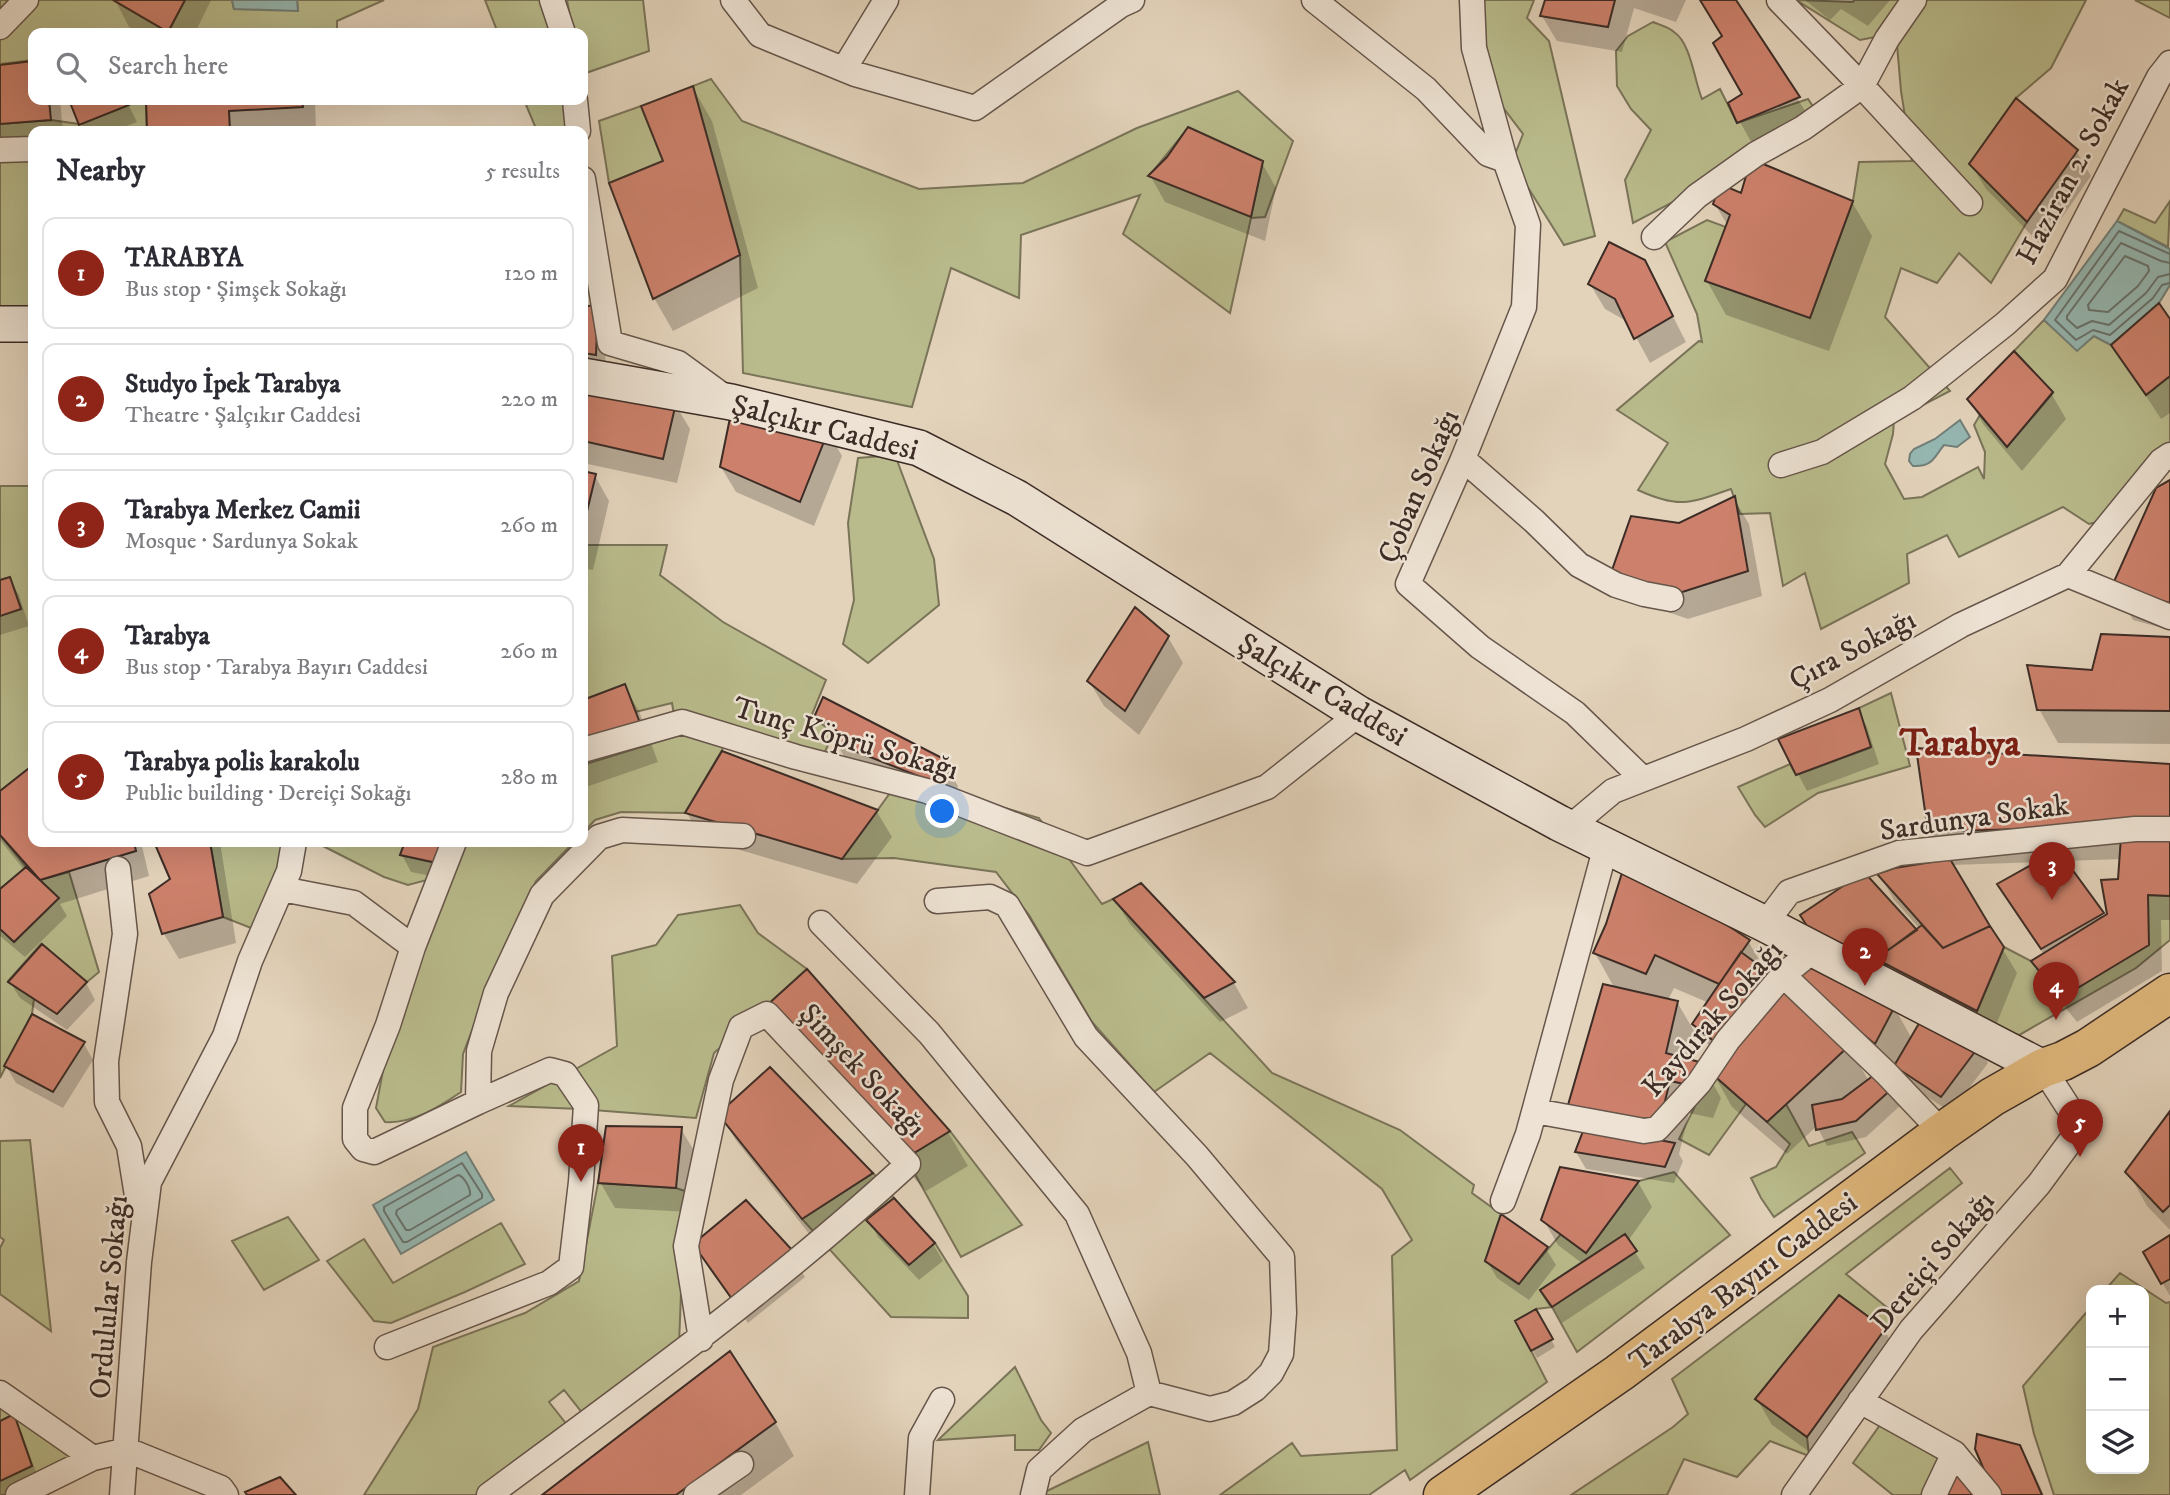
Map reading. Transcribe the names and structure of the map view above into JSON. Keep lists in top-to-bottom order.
{
  "streets": {
    "main road": ["Şalçıkır Caddesi", "Tarabya Bayırı Caddesi"],
    "street": [
      "Haziran 2. Sokak",
      "Çoban Sokağı",
      "Çıra Sokağı",
      "Tunç Köprü Sokağı",
      "Sardunya Sokak",
      "Kaydırak Sokağı",
      "Şimşek Sokağı",
      "Dereiçi Sokağı",
      "Ordulular Sokağı"
    ]
  },
  "crossings": [
    ["Şalçıkır Caddesi", "Çıra Sokağı"],
    ["Şalçıkır Caddesi", "Tunç Köprü Sokağı"],
    ["Şalçıkır Caddesi", "Sardunya Sokak"],
    ["Şalçıkır Caddesi", "Kaydırak Sokağı"],
    ["Şalçıkır Caddesi", "Dereiçi Sokağı"],
    ["Şalçıkır Caddesi", "Tarabya Bayırı Caddesi"],
    ["Çoban Sokağı", "Çıra Sokağı"],
    ["Dereiçi Sokağı", "Tarabya Bayırı Caddesi"]
  ],
  "districts": ["Tarabya"],
  "page": {
    "search": "Search here",
    "heading": ["Nearby", "5 results"],
    "list": [
      {
        "mark": "1",
        "name": "TARABYA",
        "note": "Bus stop · Şimşek Sokağı",
        "value": "120 m"
      },
      {
        "mark": "2",
        "name": "Studyo İpek Tarabya",
        "note": "Theatre · Şalçıkır Caddesi",
        "value": "220 m"
      },
      {
        "mark": "3",
        "name": "Tarabya Merkez Camii",
        "note": "Mosque · Sardunya Sokak",
        "value": "260 m"
      },
      {
        "mark": "4",
        "name": "Tarabya",
        "note": "Bus stop · Tarabya Bayırı Caddesi",
        "value": "260 m"
      },
      {
        "mark": "5",
        "name": "Tarabya polis karakolu",
        "note": "Public building · Dereiçi Sokağı",
        "value": "280 m"
      }
    ],
    "pins": [
      "3",
      "2",
      "4",
      "5",
      "1"
    ],
    "map_buttons": ["+", "−"]
  }
}
